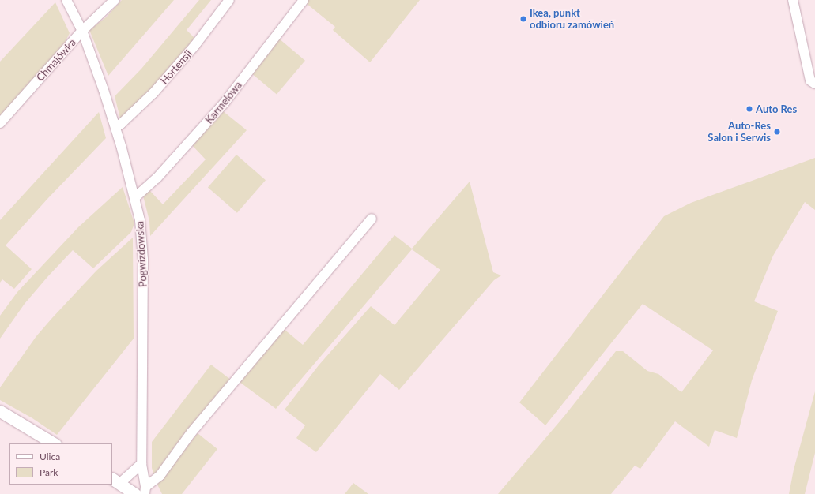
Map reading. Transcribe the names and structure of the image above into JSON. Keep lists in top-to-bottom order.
{
  "streets": {
    "street": [
      "Chmajówka",
      "Hortensji",
      "Karmelowa",
      "Pogwizdowska"
    ]
  },
  "crossings": [
    ["Chmajówka", "Pogwizdowska"],
    ["Hortensji", "Pogwizdowska"],
    ["Karmelowa", "Pogwizdowska"]
  ],
  "places": ["Ikea, punkt odbioru zamówień", "Auto Res", "Auto-Res Salon i Serwis"],
  "legend": ["Ulica", "Park"]
}
